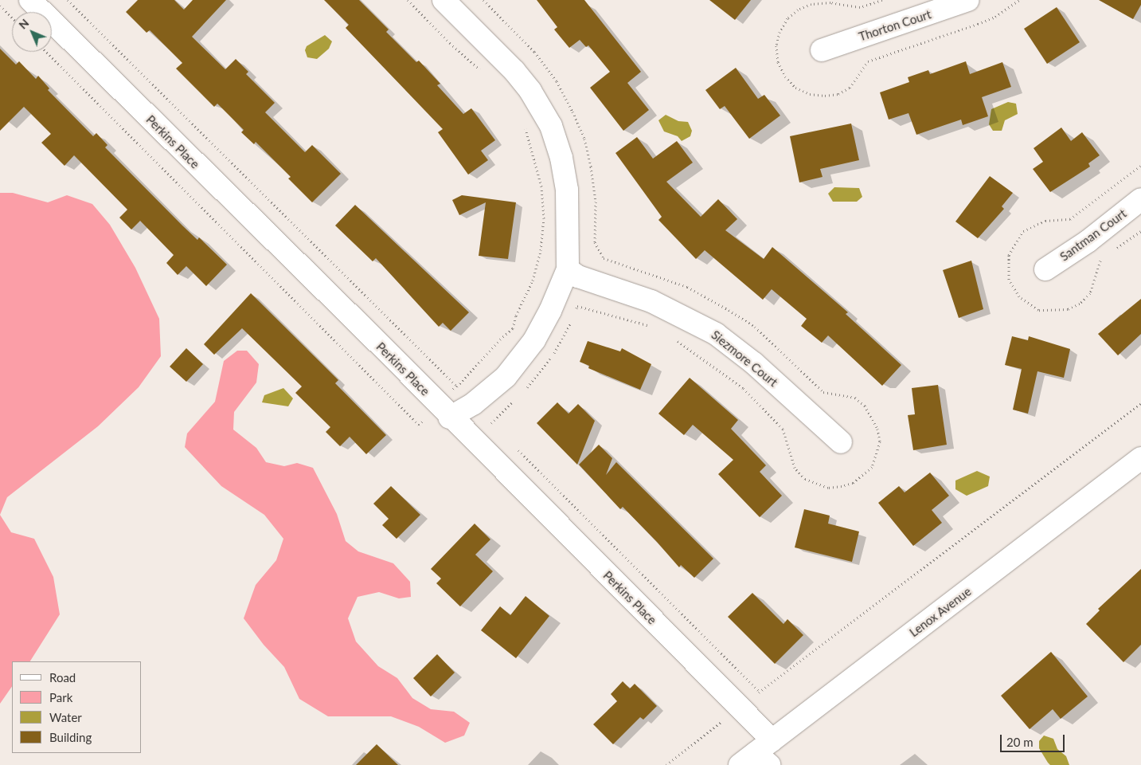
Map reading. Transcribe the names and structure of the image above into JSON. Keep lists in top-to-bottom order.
{
  "streets": {
    "street": [
      "Thorton Court",
      "Perkins Place",
      "Santman Court",
      "Siezmore Court",
      "Lenox Avenue"
    ]
  },
  "crossings": [
    ["Perkins Place", "Lenox Avenue"]
  ],
  "legend": [
    "Road",
    "Park",
    "Water",
    "Building"
  ],
  "scale_bar": "20 m",
  "north": "top left"
}
